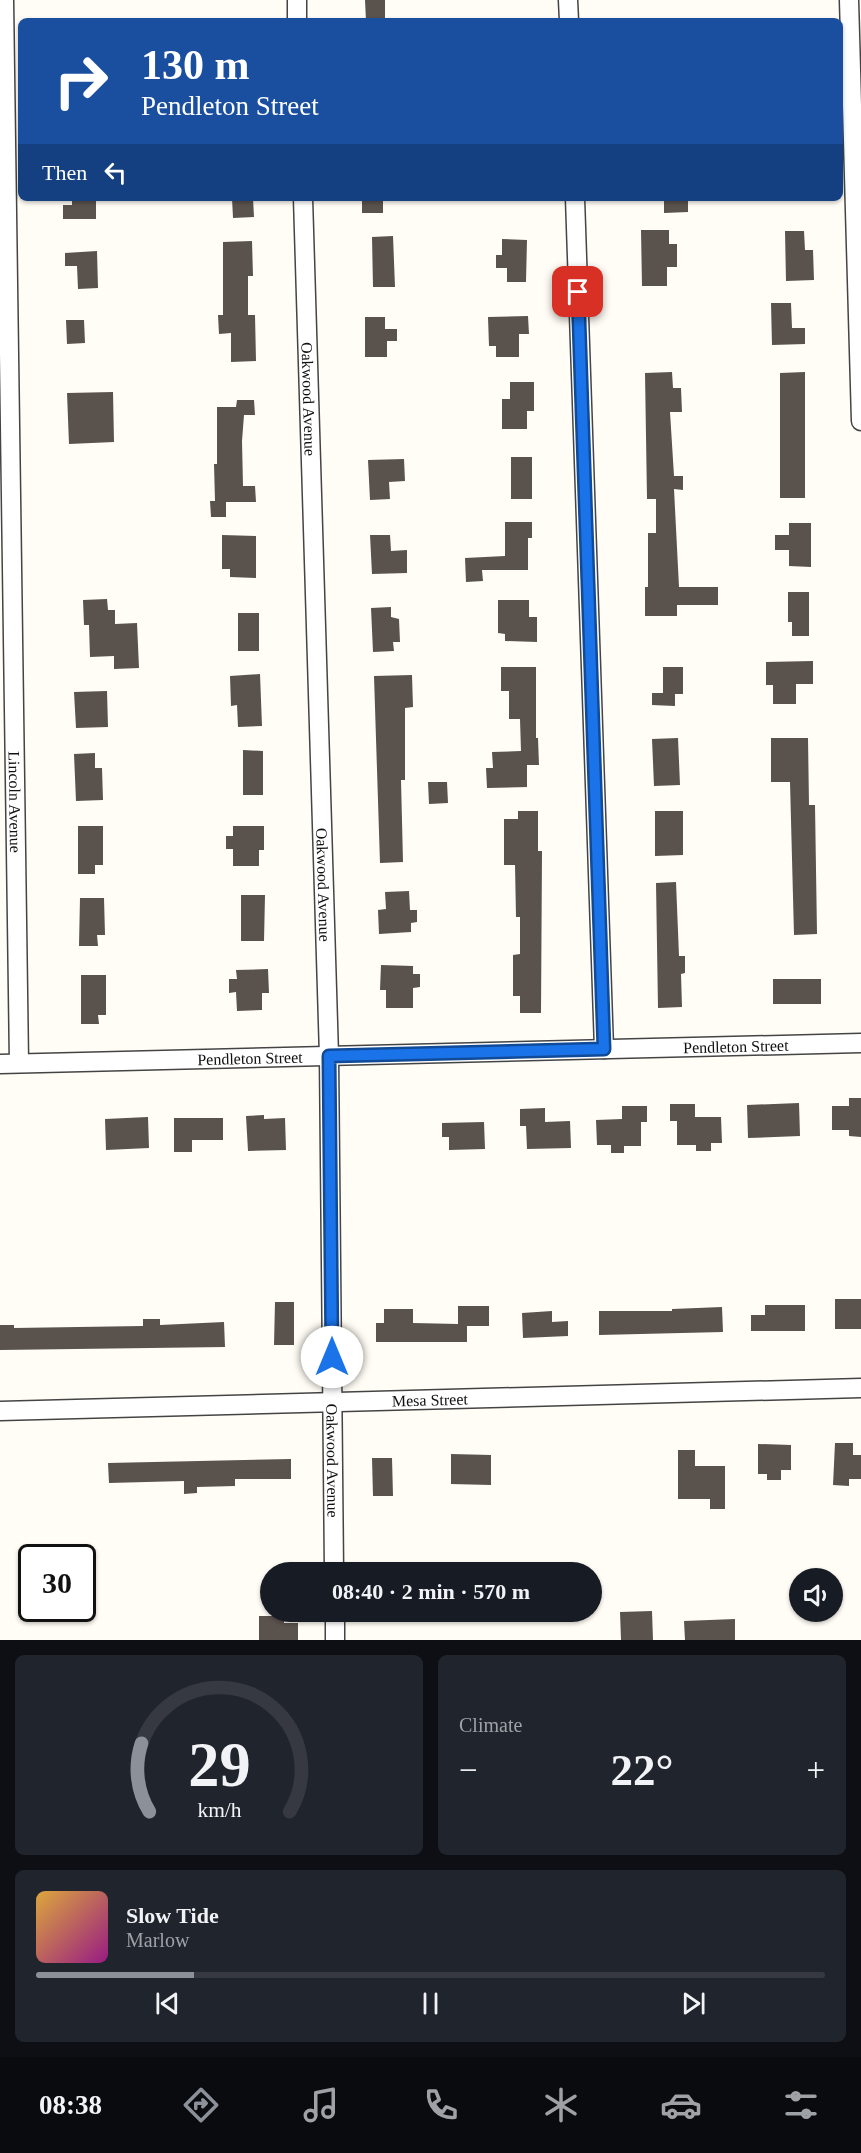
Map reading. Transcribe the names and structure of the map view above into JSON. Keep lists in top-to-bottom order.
{
  "streets": {
    "street": [
      "Oakwood Avenue",
      "Lincoln Avenue",
      "Pendleton Street",
      "Mesa Street"
    ]
  },
  "crossings": [
    ["Oakwood Avenue", "Pendleton Street"],
    ["Oakwood Avenue", "Mesa Street"],
    ["Lincoln Avenue", "Pendleton Street"]
  ],
  "page": {
    "turn": ["130 m", "Pendleton Street"],
    "then": "Then",
    "limit": "30",
    "trip": "08:40 · 2 min · 570 m",
    "tile": "Climate",
    "heat": ["−", "22°", "+"],
    "song": ["Slow Tide", "Marlow"],
    "tabs": "08:38",
    "gauge": ["29", "km/h"]
  }
}
